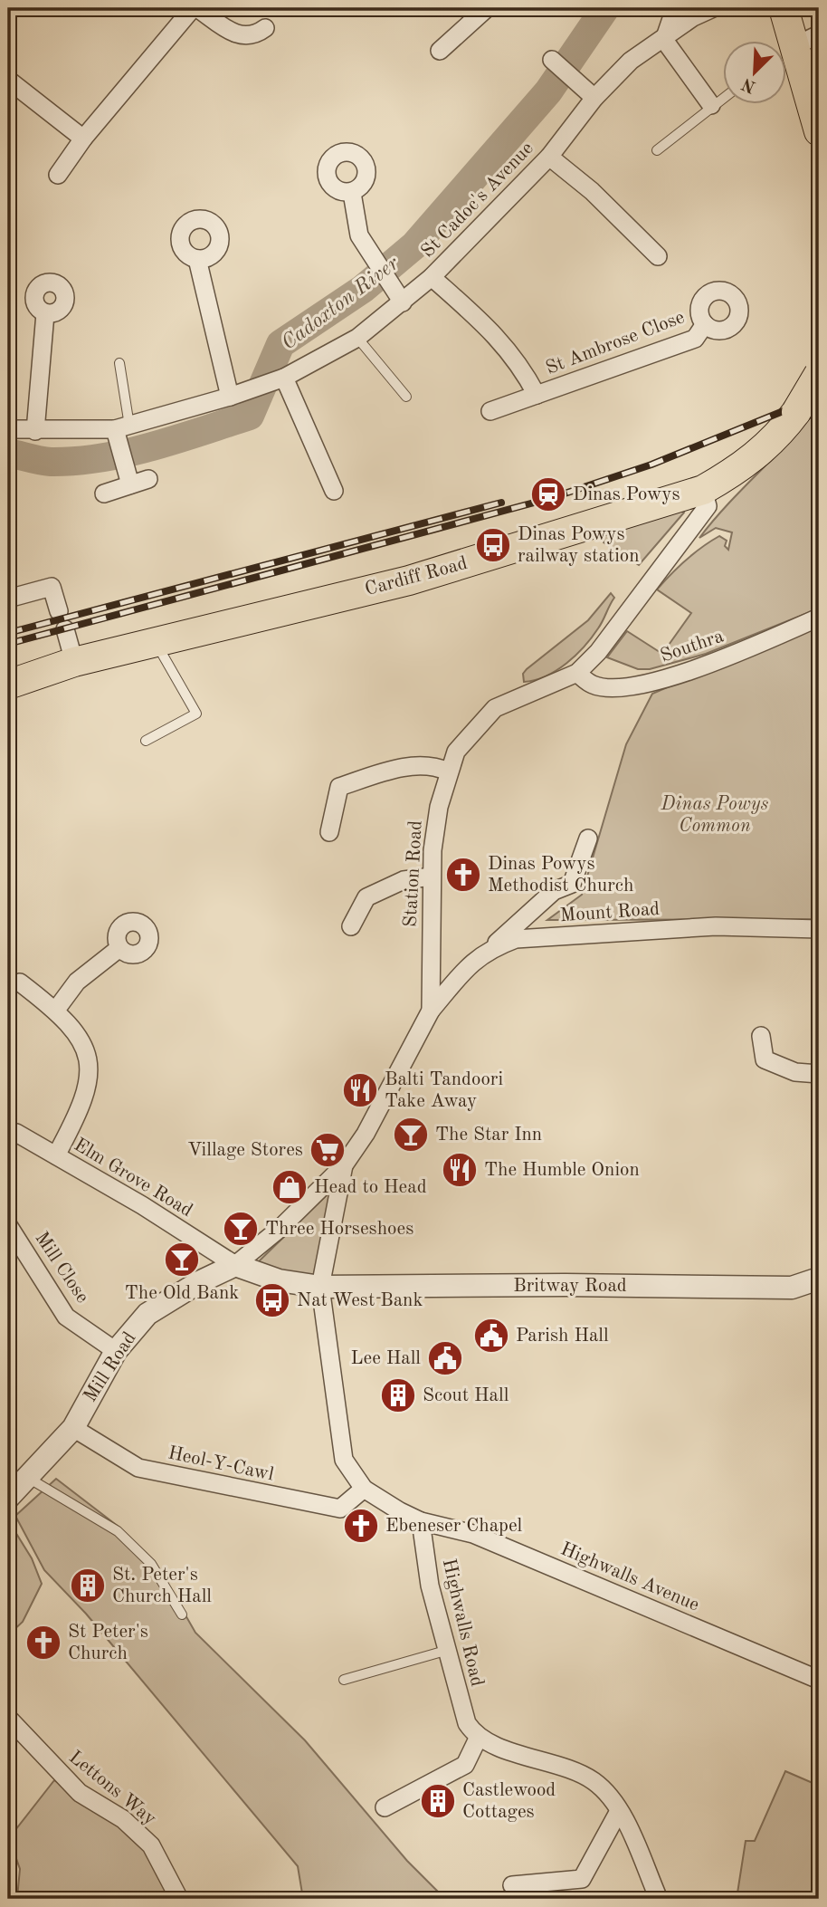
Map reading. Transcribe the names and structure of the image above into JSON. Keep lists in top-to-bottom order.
{
  "streets": {
    "main road": ["Cardiff Road"],
    "street": [
      "St Cadoc's Avenue",
      "St Ambrose Close",
      "Southra",
      "Station Road",
      "Mount Road",
      "Elm Grove Road",
      "Mill Close",
      "Britway Road",
      "Mill Road",
      "Heol-Y-Cawl",
      "Highwalls Avenue",
      "Highwalls Road",
      "Lettons Way"
    ]
  },
  "crossings": [
    ["St Cadoc's Avenue", "St Ambrose Close"],
    ["Cardiff Road", "Station Road"],
    ["Southra", "Station Road"],
    ["Station Road", "Mount Road"],
    ["Station Road", "Elm Grove Road"],
    ["Station Road", "Britway Road"],
    ["Station Road", "Mill Road"],
    ["Elm Grove Road", "Britway Road"],
    ["Elm Grove Road", "Mill Road"],
    ["Mill Close", "Mill Road"],
    ["Britway Road", "Mill Road"],
    ["Mill Road", "Heol-Y-Cawl"],
    ["Highwalls Avenue", "Highwalls Road"]
  ],
  "water": ["Cadoxton River"],
  "parks": ["Dinas Powys Common"],
  "places": {
    "station": ["Dinas Powys"],
    "bus stop": ["Dinas Powys railway station", "Nat West Bank"],
    "church": ["Dinas Powys Methodist Church", "Ebeneser Chapel", "St Peter's Church"],
    "restaurant": ["Balti Tandoori Take Away", "The Humble Onion"],
    "bar": ["The Star Inn", "Three Horseshoes", "The Old Bank"],
    "supermarket": ["Village Stores"],
    "shop": ["Head to Head"],
    "public building": ["Parish Hall", "Lee Hall"],
    "building": ["Scout Hall", "St. Peter's Church Hall", "Castlewood Cottages"]
  },
  "north": "bottom left"
}
